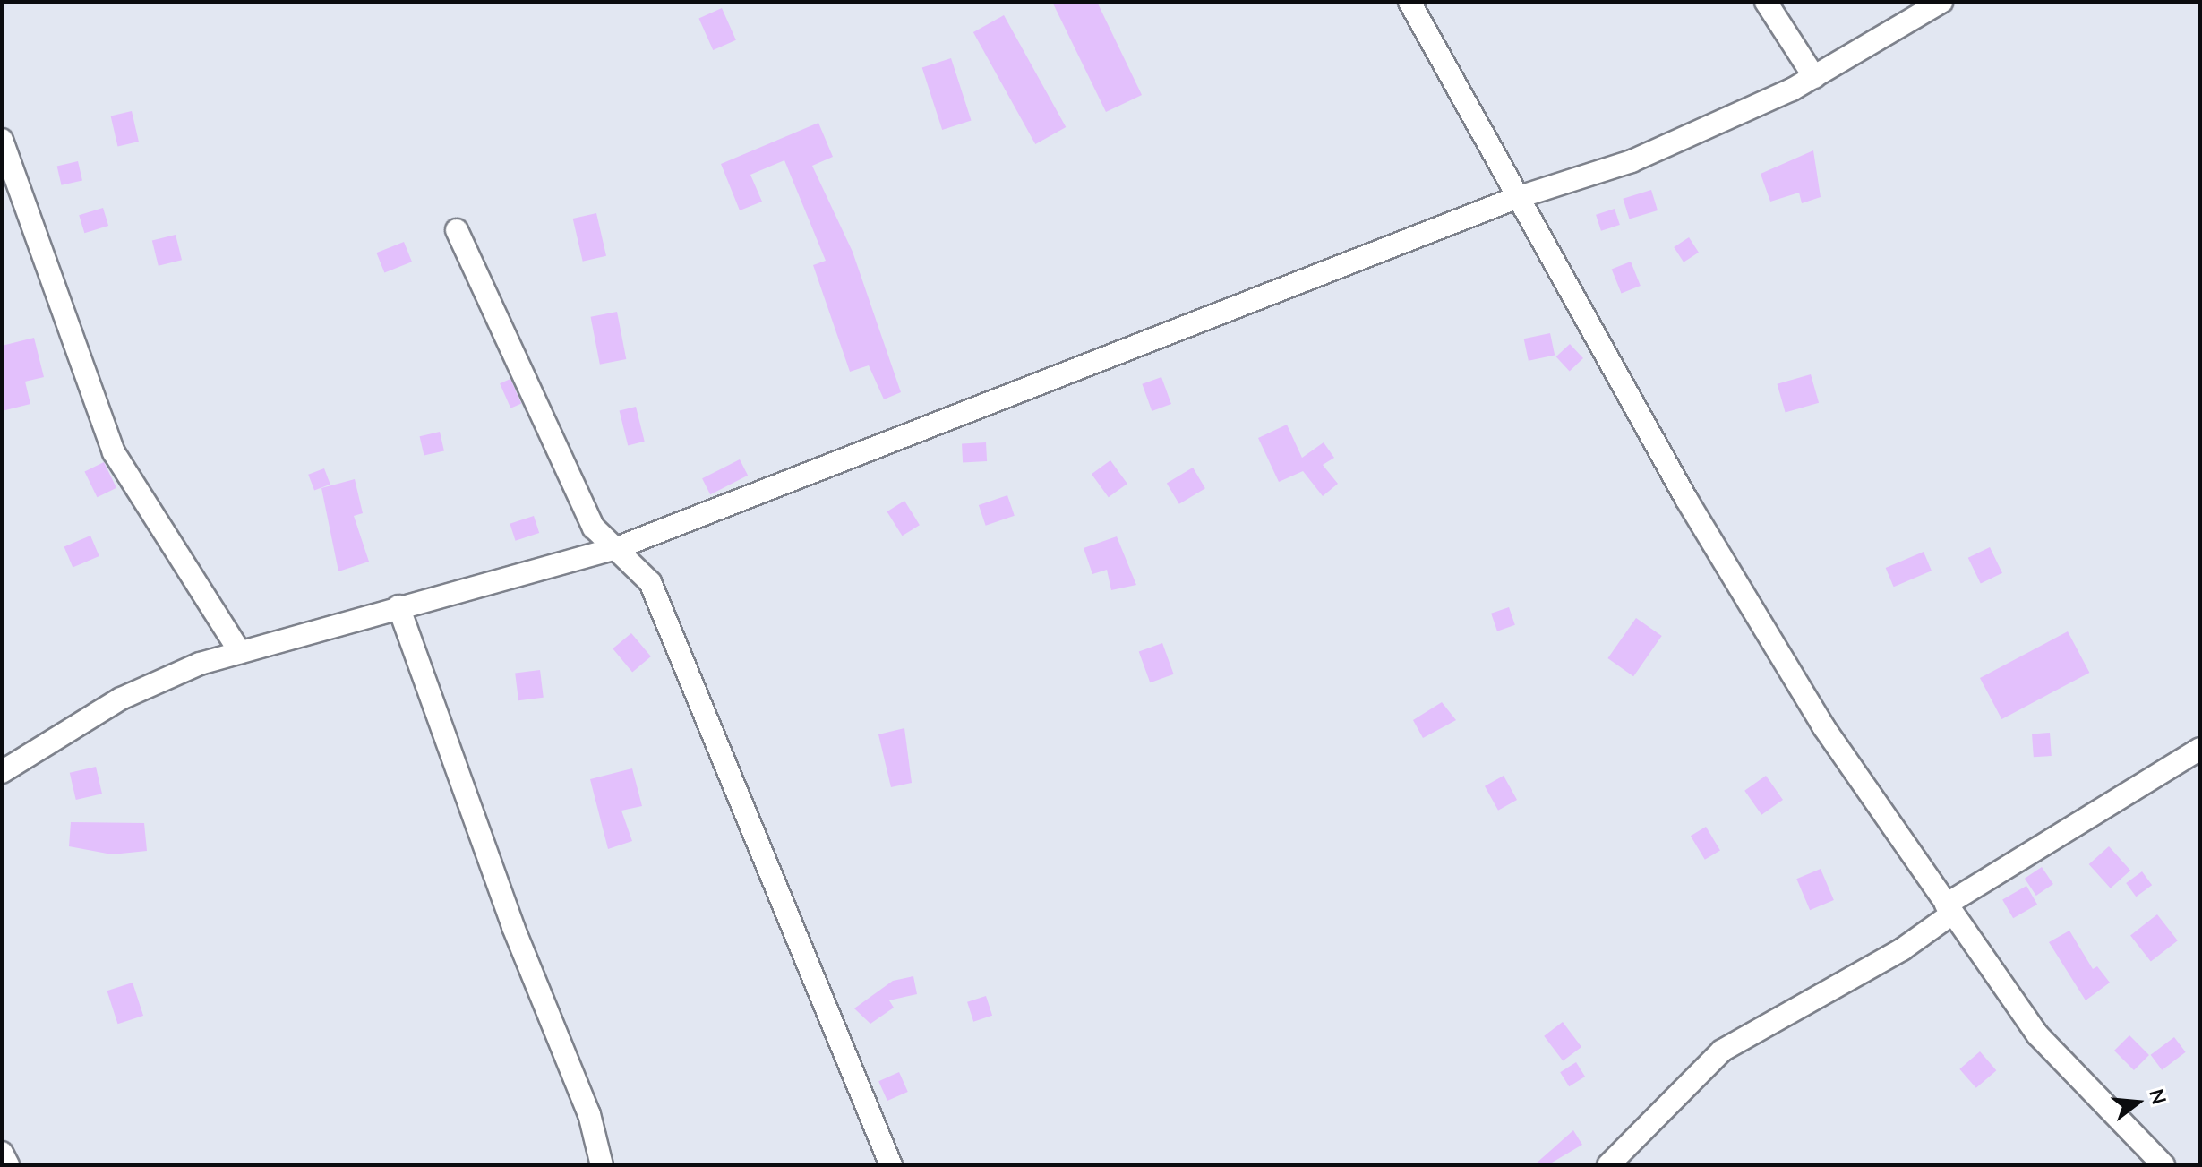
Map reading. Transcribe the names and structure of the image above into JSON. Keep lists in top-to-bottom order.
{
  "north": "right"
}
